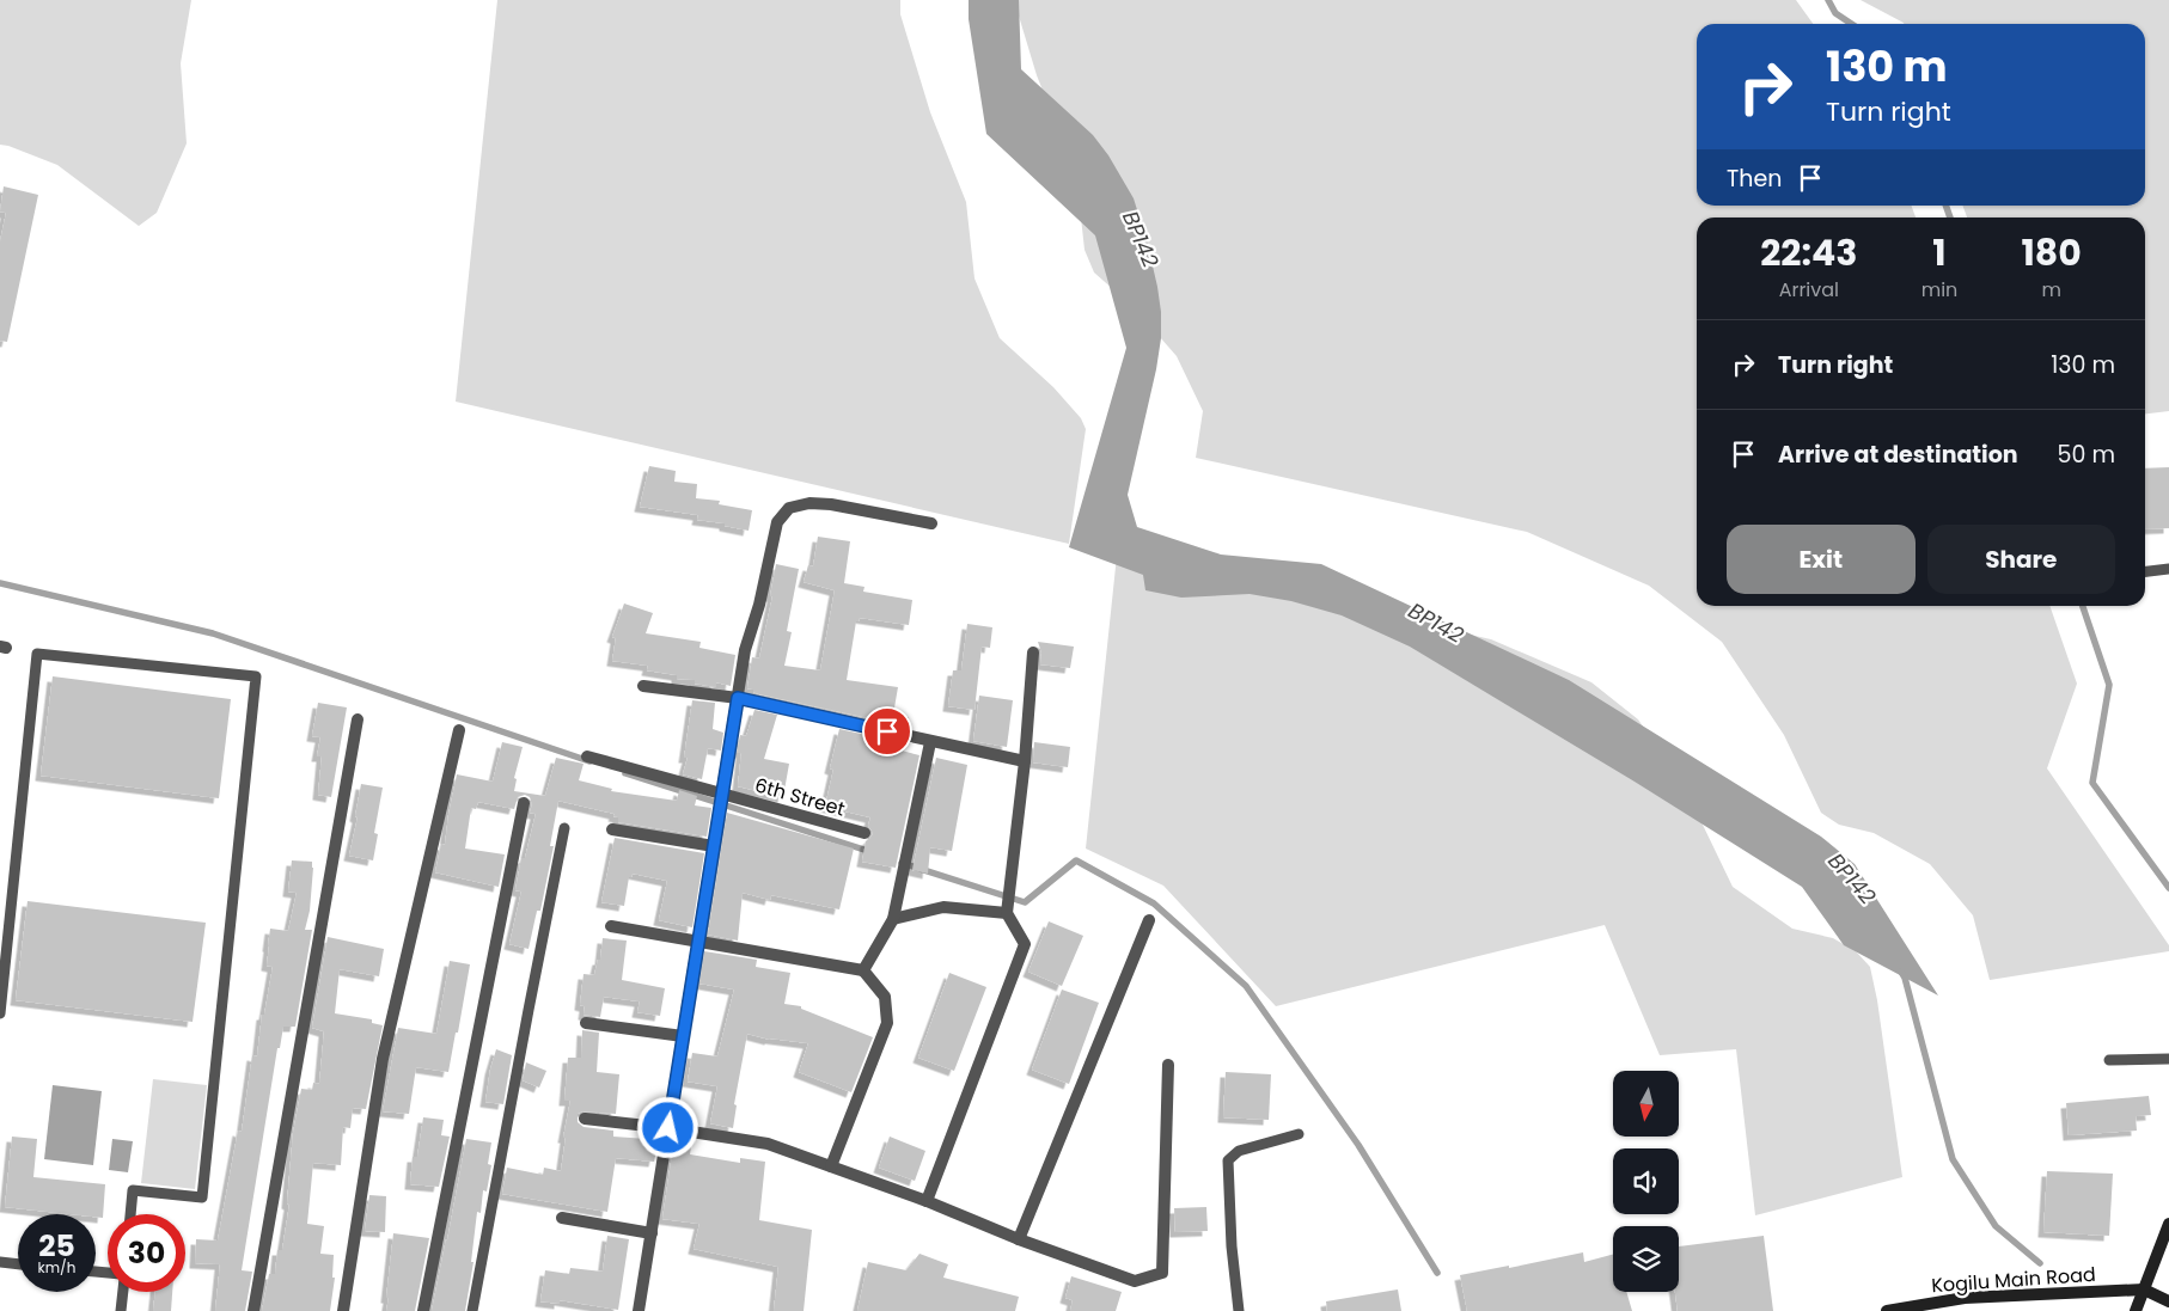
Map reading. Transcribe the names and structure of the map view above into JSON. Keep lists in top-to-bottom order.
{
  "streets": {
    "main road": ["Kogilu Main Road"],
    "street": ["6th Street"]
  },
  "water": ["BP142"],
  "north": "bottom",
  "page": {
    "turn": ["130 m", "Turn right"],
    "then": "Then",
    "eta": [
      "22:43",
      "Arrival",
      "1",
      "min",
      "180",
      "m"
    ],
    "list": [
      {
        "name": "Turn right",
        "value": "130 m"
      },
      {
        "name": "Arrive at destination",
        "value": "50 m"
      }
    ],
    "buttons": ["Exit", "Share"],
    "speed": "25 km/h",
    "limit": "30"
  }
}
